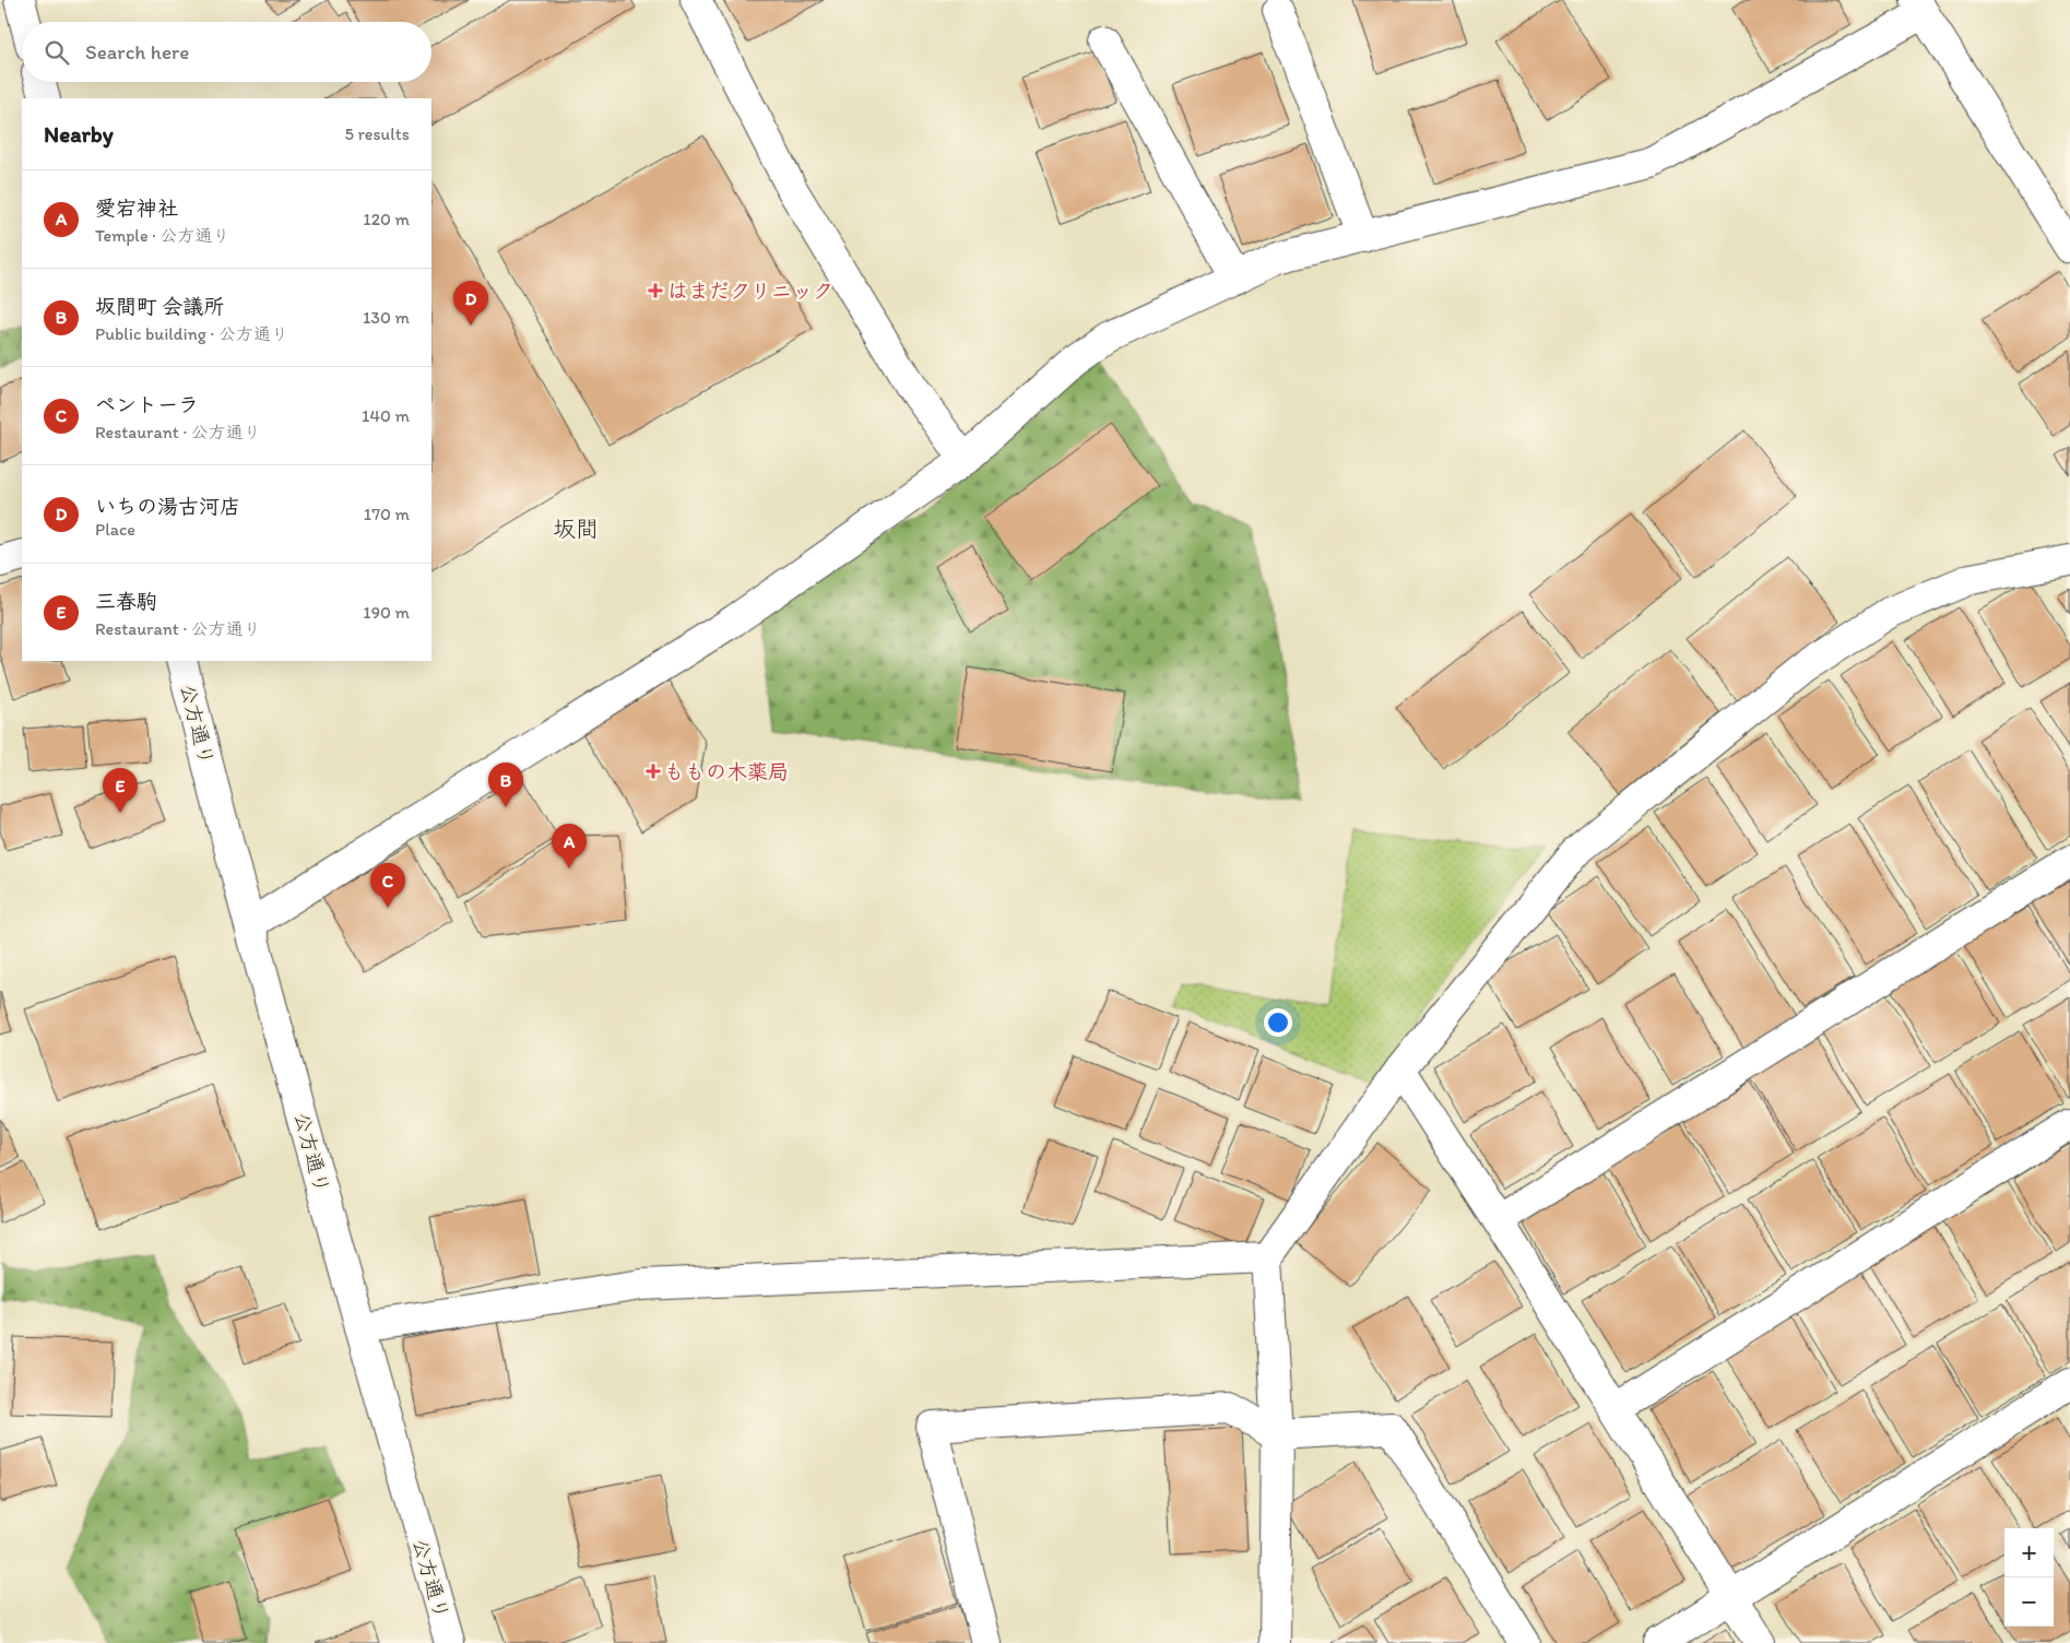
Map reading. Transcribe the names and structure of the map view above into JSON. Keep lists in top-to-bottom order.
{
  "streets": {
    "street": ["公方通り"]
  },
  "districts": ["坂間"],
  "places": {
    "health": ["はまだクリニック", "ももの木薬局"]
  },
  "page": {
    "search": "Search here",
    "heading": ["Nearby", "5 results"],
    "list": [
      {
        "mark": "A",
        "name": "愛宕神社",
        "note": "Temple · 公方通り",
        "value": "120 m"
      },
      {
        "mark": "B",
        "name": "坂間町 会議所",
        "note": "Public building · 公方通り",
        "value": "130 m"
      },
      {
        "mark": "C",
        "name": "ペントーラ",
        "note": "Restaurant · 公方通り",
        "value": "140 m"
      },
      {
        "mark": "D",
        "name": "いちの湯古河店",
        "note": "Place",
        "value": "170 m"
      },
      {
        "mark": "E",
        "name": "三春駒",
        "note": "Restaurant · 公方通り",
        "value": "190 m"
      }
    ],
    "pins": [
      "D",
      "B",
      "E",
      "A",
      "C"
    ],
    "map_buttons": ["+", "−"]
  }
}
